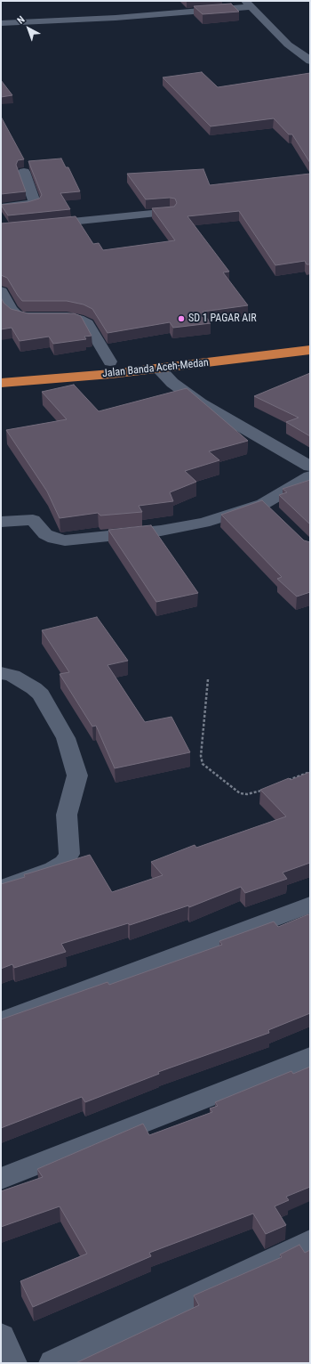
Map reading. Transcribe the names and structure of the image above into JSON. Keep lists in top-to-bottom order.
{
  "streets": {
    "highway": ["Jalan Banda Aceh-Medan"]
  },
  "places": ["SD 1 PAGAR AIR"],
  "north": "top left"
}
